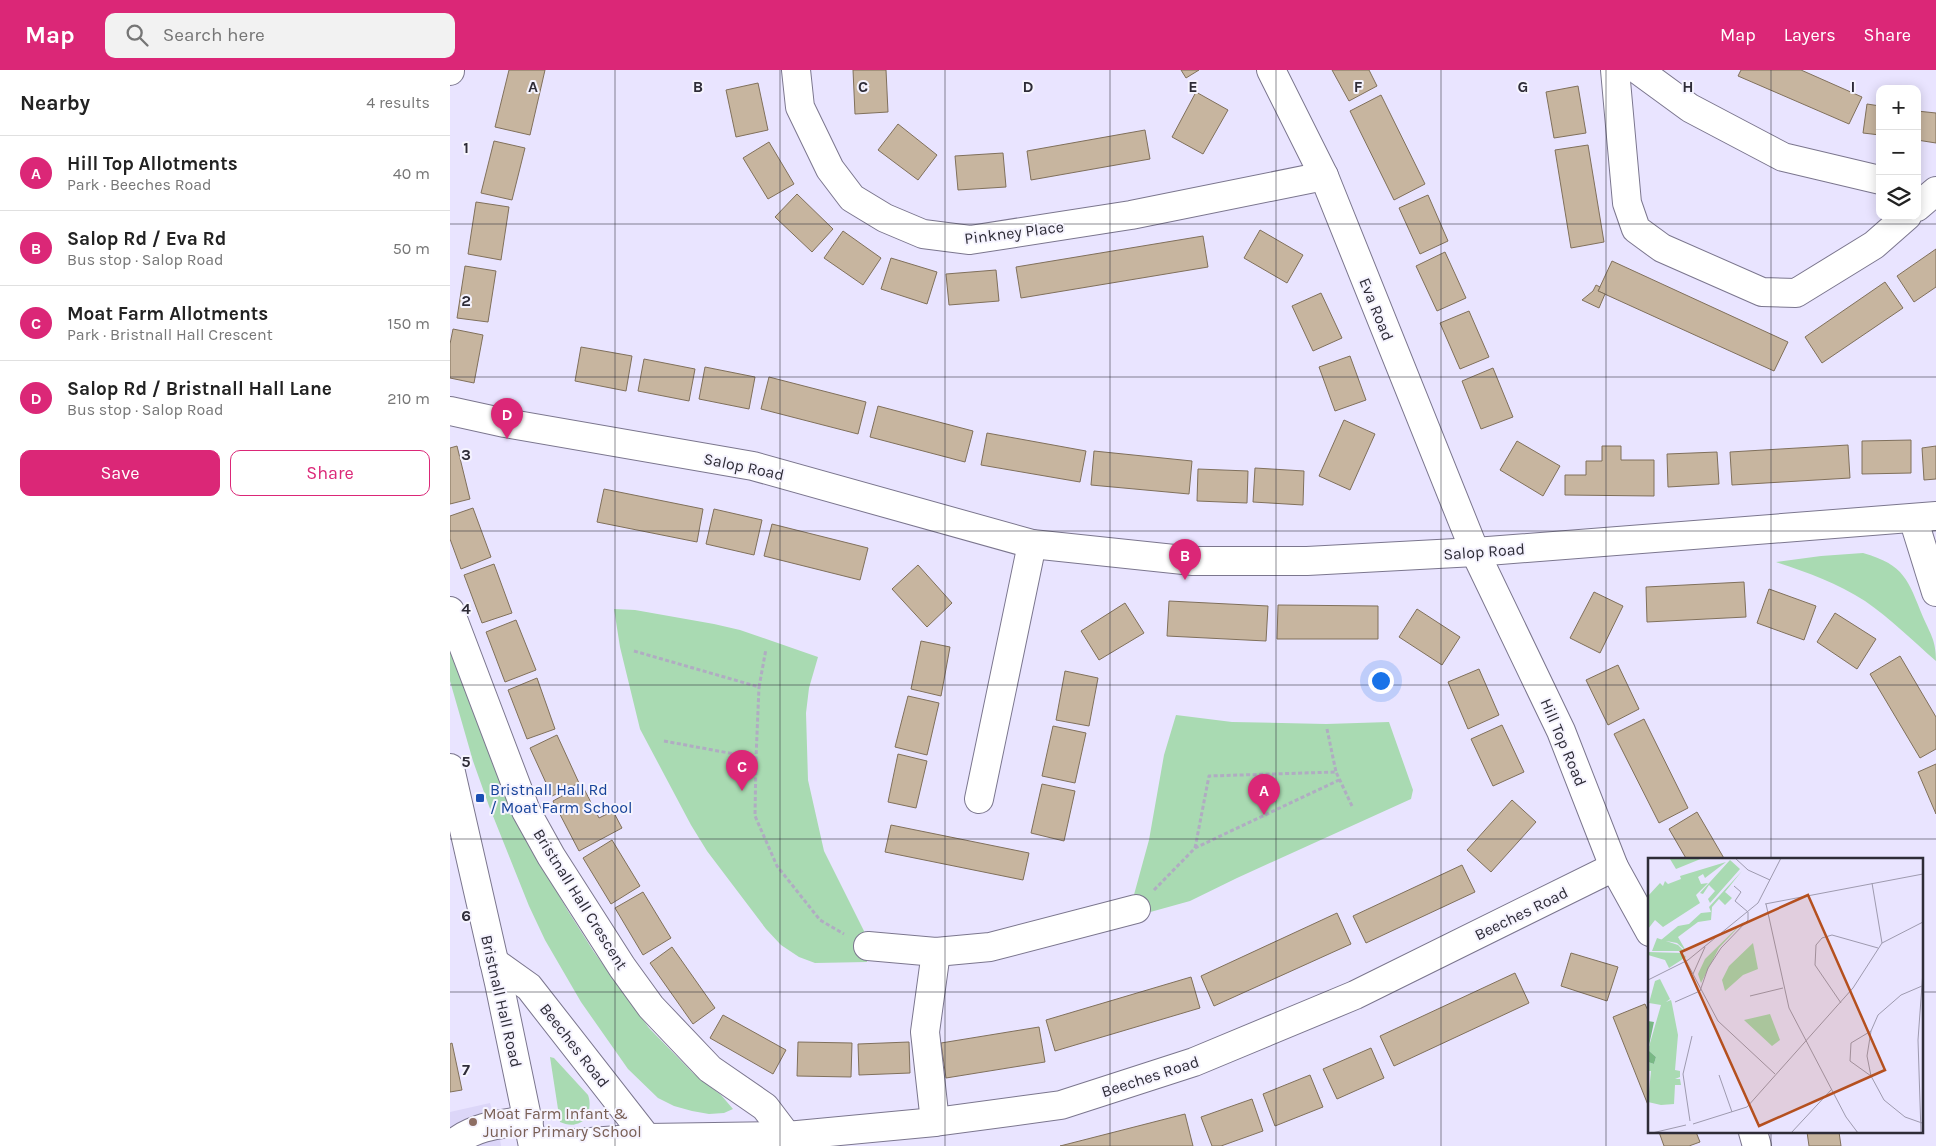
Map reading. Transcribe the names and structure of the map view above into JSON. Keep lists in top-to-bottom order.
{
  "streets": {
    "street": [
      "Pinkney Place",
      "Eva Road",
      "Salop Road",
      "Hill Top Road",
      "Bristnall Hall Crescent",
      "Beeches Road",
      "Bristnall Hall Road"
    ]
  },
  "crossings": [
    ["Pinkney Place", "Eva Road"],
    ["Eva Road", "Salop Road"],
    ["Eva Road", "Hill Top Road"],
    ["Salop Road", "Hill Top Road"],
    ["Hill Top Road", "Beeches Road"],
    ["Bristnall Hall Crescent", "Beeches Road"],
    ["Beeches Road", "Bristnall Hall Road"]
  ],
  "places": {
    "transit": ["Bristnall Hall Rd / Moat Farm School"],
    "other": ["Moat Farm Infant & Junior Primary School"]
  },
  "page": {
    "header": "Map",
    "search": "Search here",
    "nav": ["Map", "Layers", "Share"],
    "heading": ["Nearby", "4 results"],
    "map_buttons": ["+", "−"],
    "list": [
      {
        "mark": "A",
        "name": "Hill Top Allotments",
        "note": "Park · Beeches Road",
        "value": "40 m"
      },
      {
        "mark": "B",
        "name": "Salop Rd / Eva Rd",
        "note": "Bus stop · Salop Road",
        "value": "50 m"
      },
      {
        "mark": "C",
        "name": "Moat Farm Allotments",
        "note": "Park · Bristnall Hall Crescent",
        "value": "150 m"
      },
      {
        "mark": "D",
        "name": "Salop Rd / Bristnall Hall Lane",
        "note": "Bus stop · Salop Road",
        "value": "210 m"
      }
    ],
    "pins": [
      "D",
      "B",
      "C",
      "A"
    ],
    "buttons": ["Save", "Share"]
  },
  "grid": {
    "columns": [
      "A",
      "B",
      "C",
      "D",
      "E",
      "F",
      "G",
      "H",
      "I"
    ],
    "rows": [
      "1",
      "2",
      "3",
      "4",
      "5",
      "6",
      "7"
    ]
  }
}
